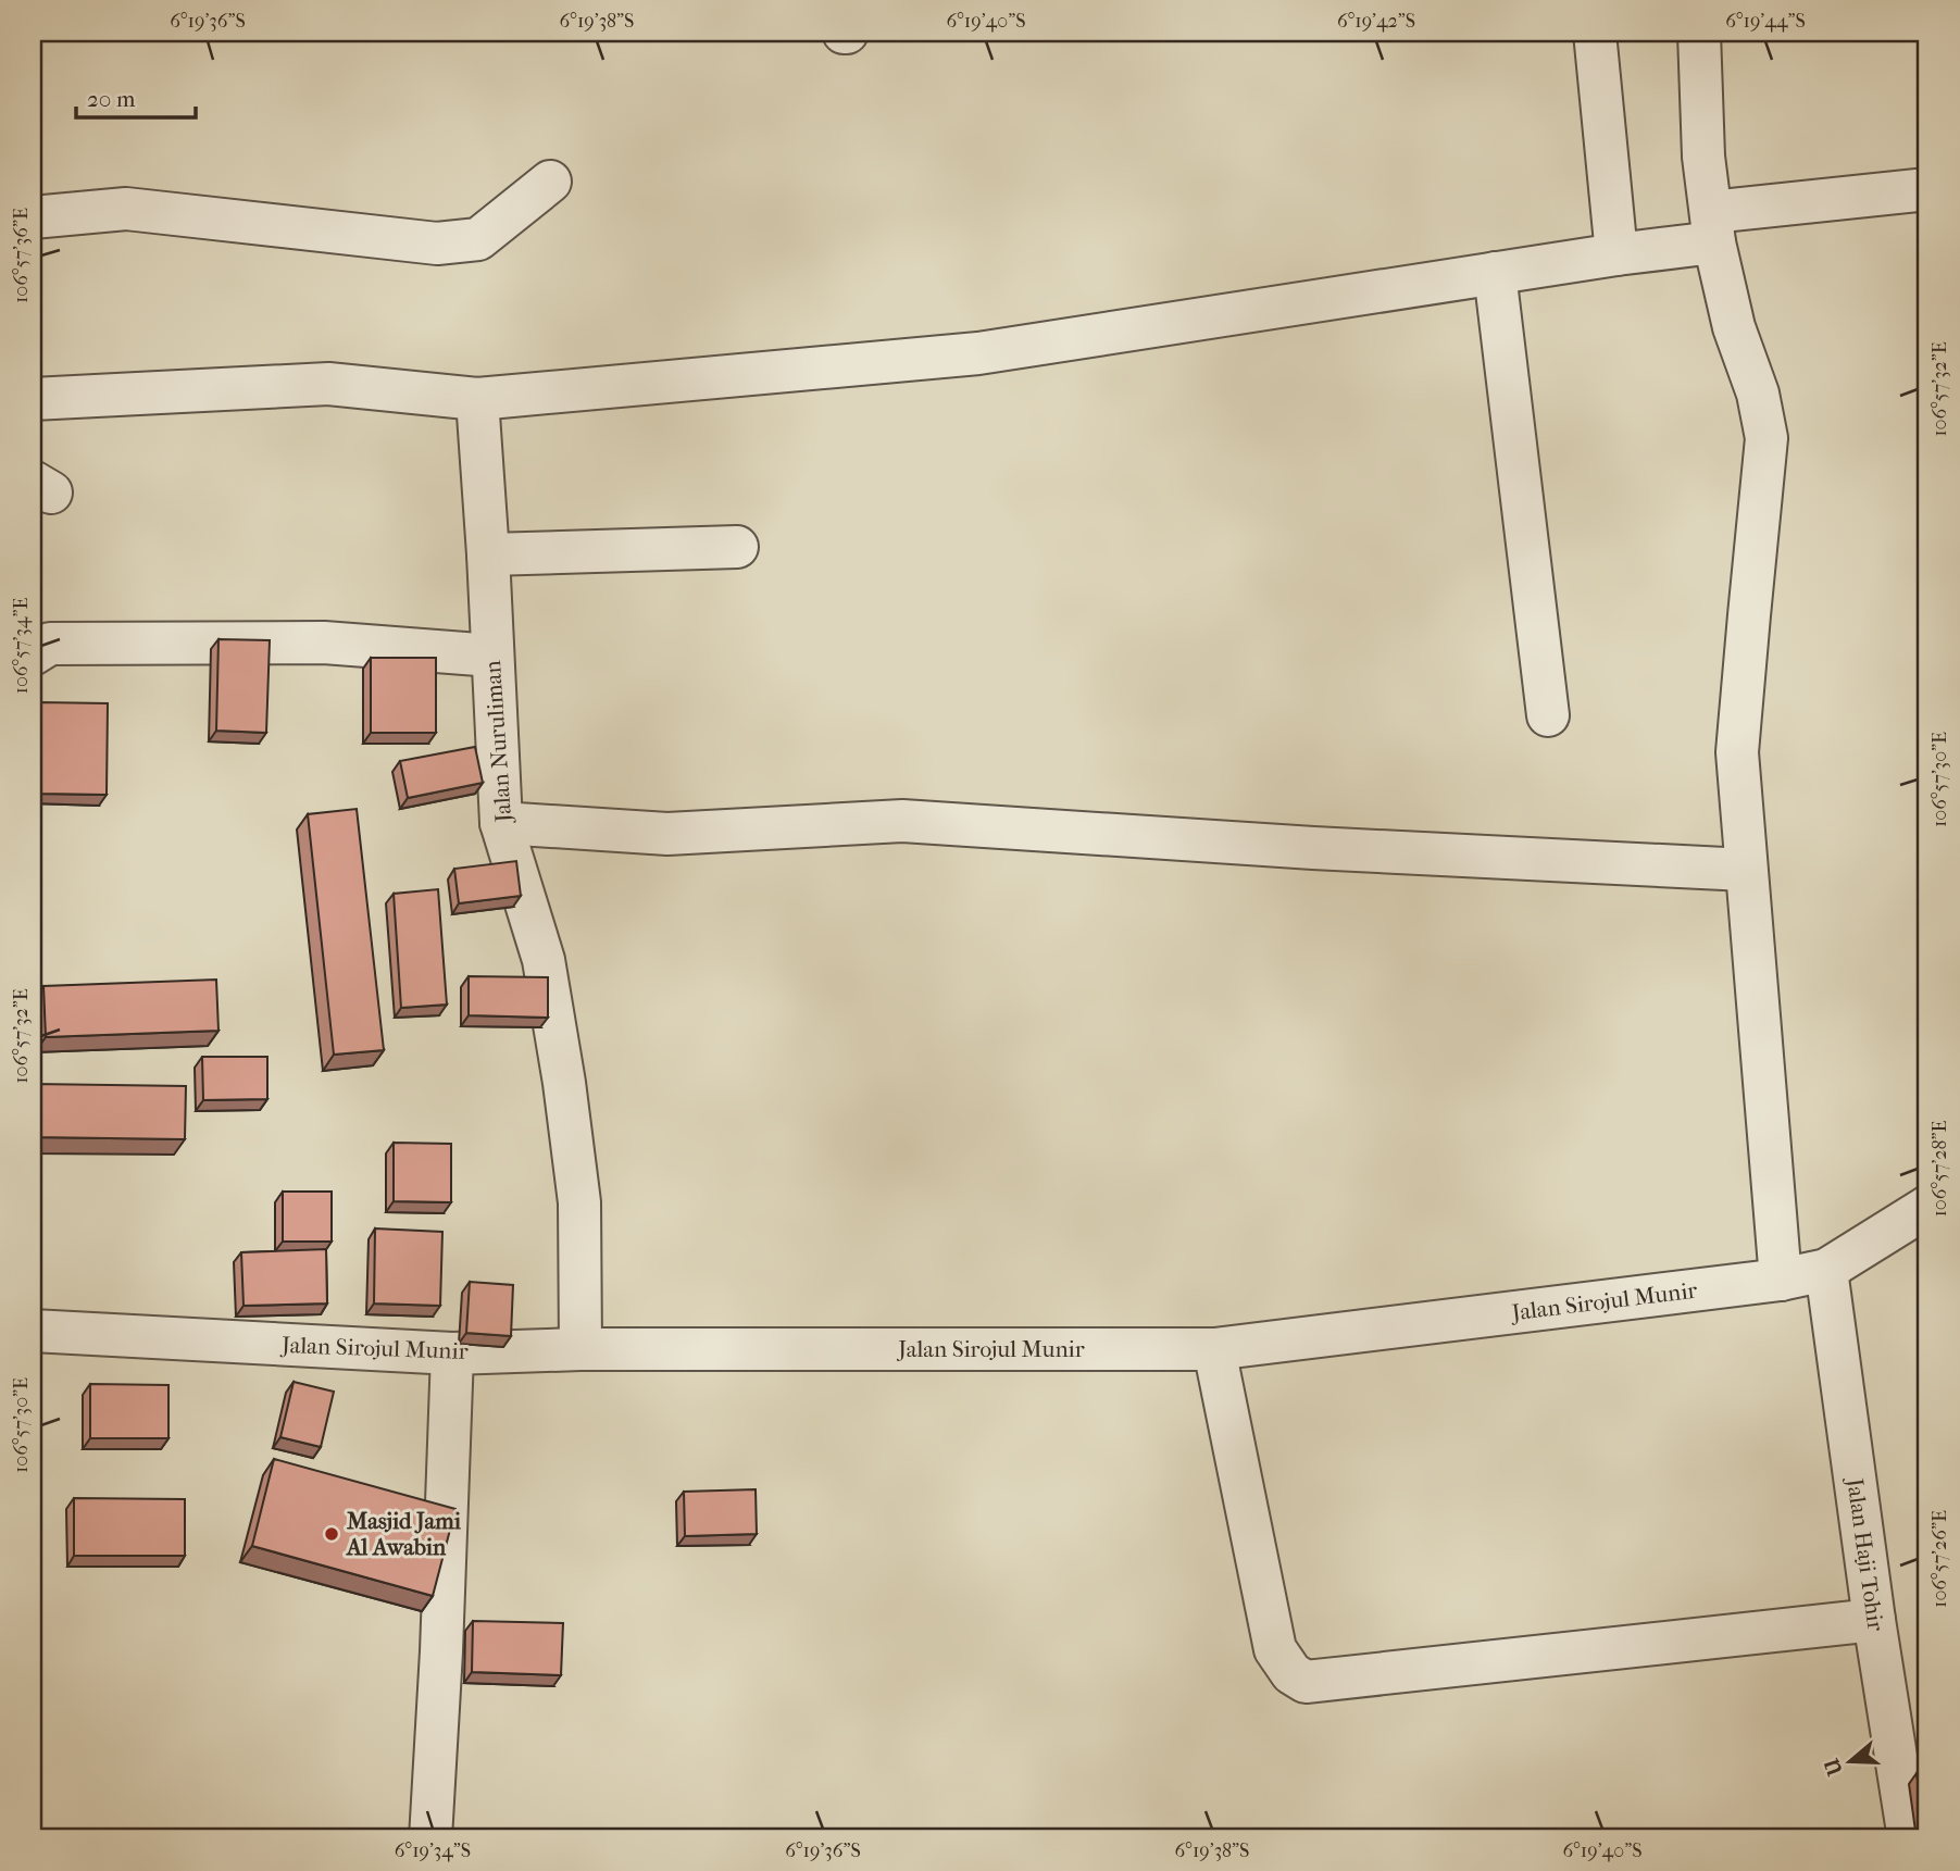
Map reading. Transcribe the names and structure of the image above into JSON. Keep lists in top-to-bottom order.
{
  "streets": {
    "street": ["Jalan Nuruliman", "Jalan Sirojul Munir", "Jalan Haji Tohir"]
  },
  "crossings": [
    ["Jalan Nuruliman", "Jalan Sirojul Munir"],
    ["Jalan Sirojul Munir", "Jalan Haji Tohir"]
  ],
  "places": ["Masjid Jami Al Awabin"],
  "scale_bar": "20 m",
  "north": "left",
  "coordinates": [
    "6°19'36\"S",
    "6°19'38\"S",
    "6°19'40\"S",
    "6°19'42\"S",
    "6°19'44\"S",
    "106°57'36\"E",
    "106°57'32\"E",
    "106°57'34\"E",
    "106°57'30\"E",
    "106°57'28\"E",
    "106°57'26\"E",
    "6°19'34\"S"
  ]
}
